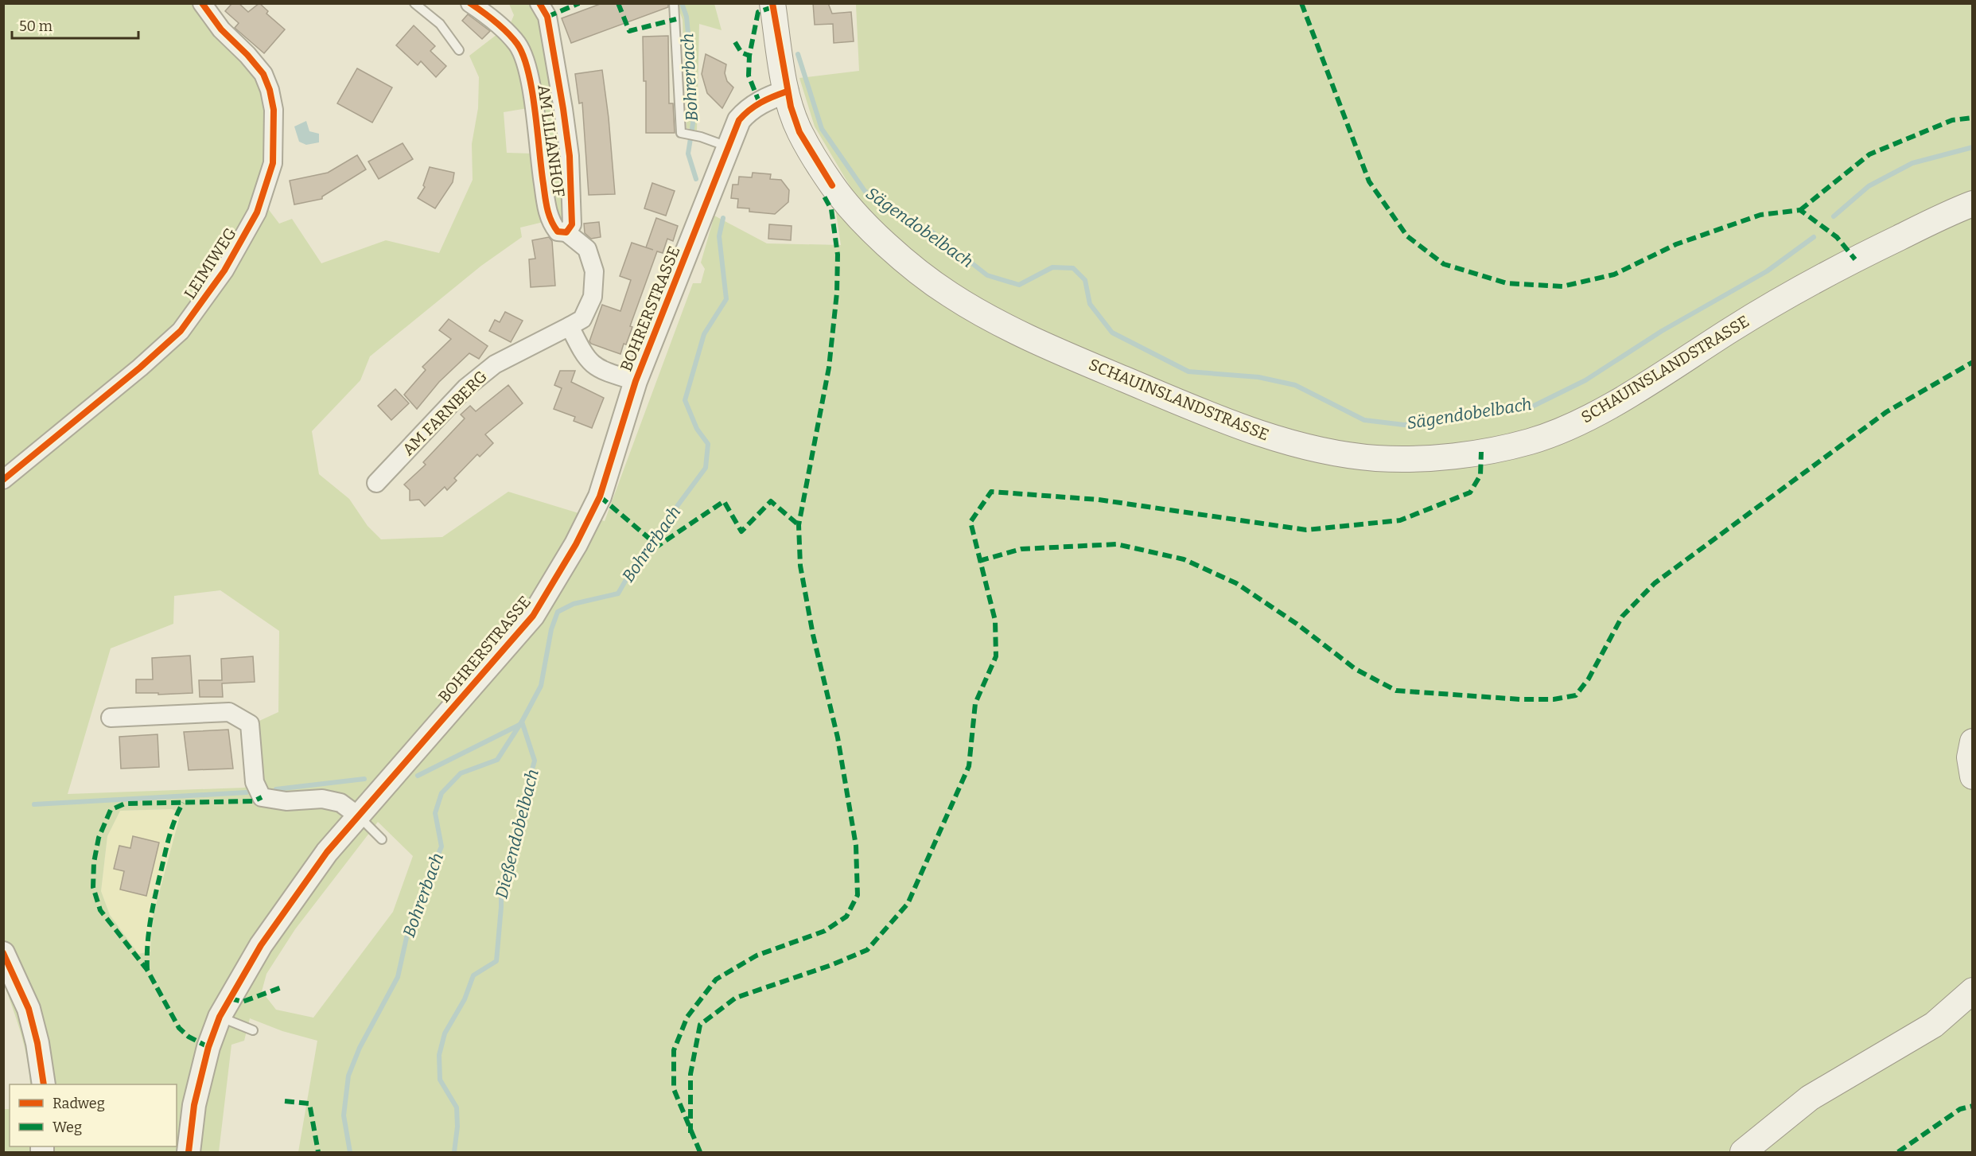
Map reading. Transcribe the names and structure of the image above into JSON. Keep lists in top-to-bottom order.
{
  "streets": {
    "main road": ["SCHAUINSLANDSTRASSE"],
    "street": [
      "AM LILIANHOF",
      "LEIMIWEG",
      "BOHRERSTRASSE",
      "AM FARNBERG"
    ]
  },
  "crossings": [
    ["AM LILIANHOF", "AM FARNBERG"],
    ["BOHRERSTRASSE", "SCHAUINSLANDSTRASSE"]
  ],
  "water": ["Bohrerbach", "Sägendobelbach", "Dießendobelbach"],
  "legend": ["Radweg", "Weg"],
  "scale_bar": "50 m"
}
